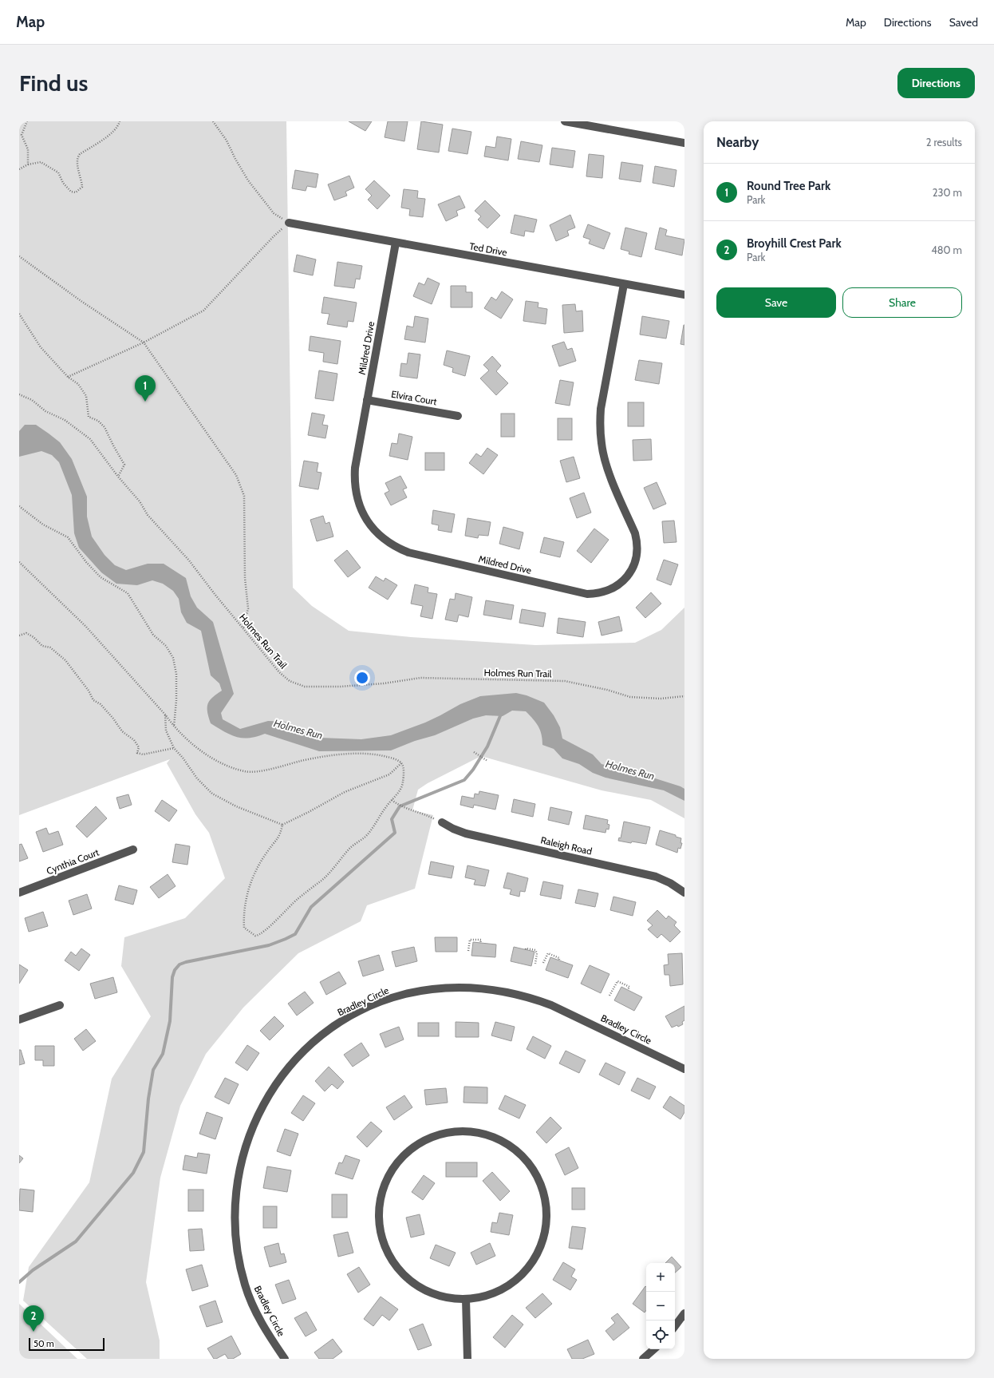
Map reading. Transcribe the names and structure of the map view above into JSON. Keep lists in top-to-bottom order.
{
  "streets": {
    "street": [
      "Ted Drive",
      "Mildred Drive",
      "Elvira Court",
      "Raleigh Road",
      "Cynthia Court",
      "Bradley Circle"
    ],
    "path": ["Holmes Run Trail"]
  },
  "crossings": [
    ["Ted Drive", "Mildred Drive"],
    ["Mildred Drive", "Elvira Court"]
  ],
  "water": ["Holmes Run"],
  "scale_bar": "50 m",
  "page": {
    "header": "Map",
    "nav": ["Map", "Directions", "Saved"],
    "buttons": [
      "Directions",
      ["Save", "Share"]
    ],
    "title": "Find us",
    "heading": ["Nearby", "2 results"],
    "list": [
      {
        "mark": "1",
        "name": "Round Tree Park",
        "note": "Park",
        "value": "230 m"
      },
      {
        "mark": "2",
        "name": "Broyhill Crest Park",
        "note": "Park",
        "value": "480 m"
      }
    ],
    "pins": ["1", "2"],
    "map_buttons": ["+", "−"],
    "scale": "50 m"
  }
}
